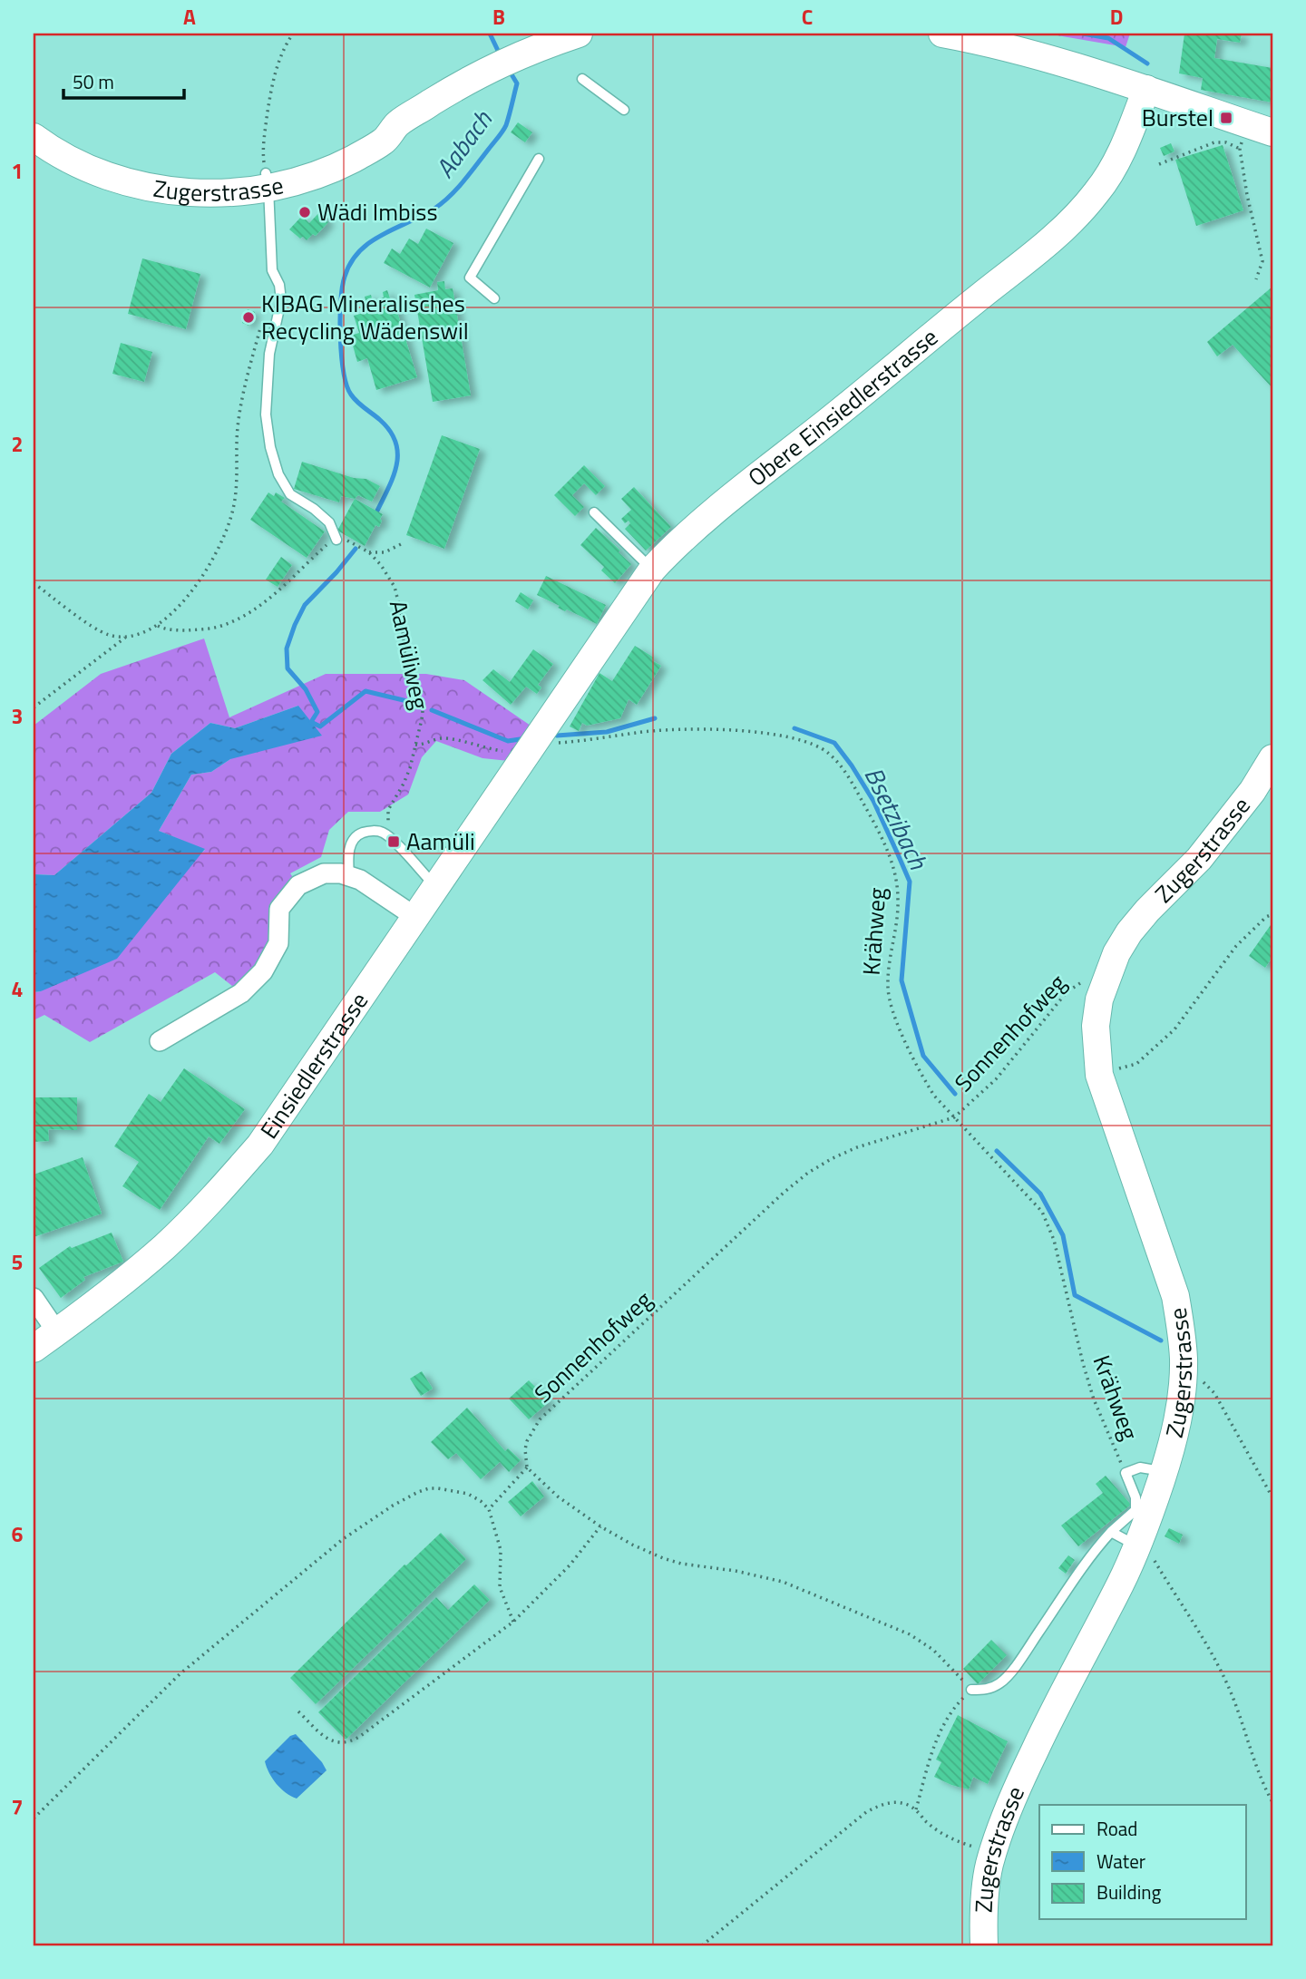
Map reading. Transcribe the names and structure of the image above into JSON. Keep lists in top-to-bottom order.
{
  "streets": {
    "main road": ["Zugerstrasse", "Obere Einsiedlerstrasse", "Einsiedlerstrasse"],
    "path": ["Aamüliweg", "Krähweg", "Sonnenhofweg"]
  },
  "crossings": [
    ["Zugerstrasse", "Sonnenhofweg"],
    ["Obere Einsiedlerstrasse", "Einsiedlerstrasse"],
    ["Krähweg", "Sonnenhofweg"]
  ],
  "water": ["Aabach", "Bsetzibach"],
  "places": {
    "transit": ["Burstel", "Aamüli"],
    "other": ["Wädi Imbiss", "KIBAG Mineralisches Recycling Wädenswil"]
  },
  "legend": ["Road", "Water", "Building"],
  "scale_bar": "50 m",
  "grid": {
    "columns": [
      "A",
      "B",
      "C",
      "D"
    ],
    "rows": [
      "1",
      "2",
      "3",
      "4",
      "5",
      "6",
      "7"
    ]
  }
}
